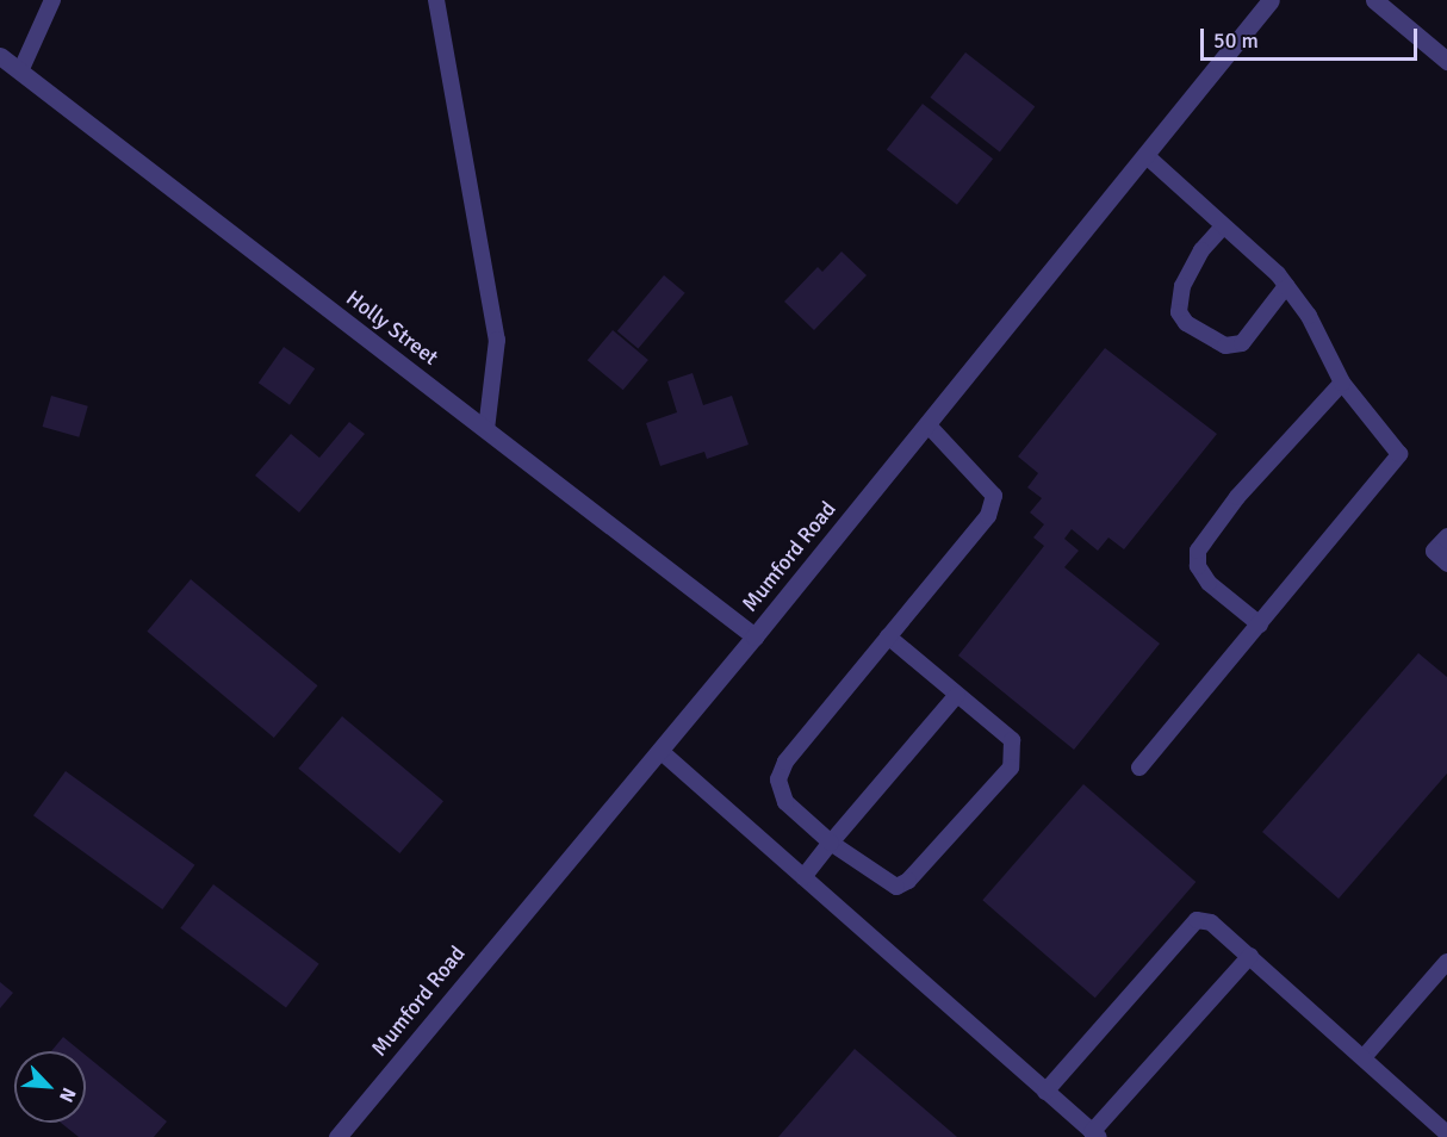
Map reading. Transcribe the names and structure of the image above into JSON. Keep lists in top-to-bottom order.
{
  "streets": {
    "street": ["Holly Street", "Mumford Road"]
  },
  "crossings": [
    ["Holly Street", "Mumford Road"]
  ],
  "scale_bar": "50 m",
  "north": "bottom right"
}
